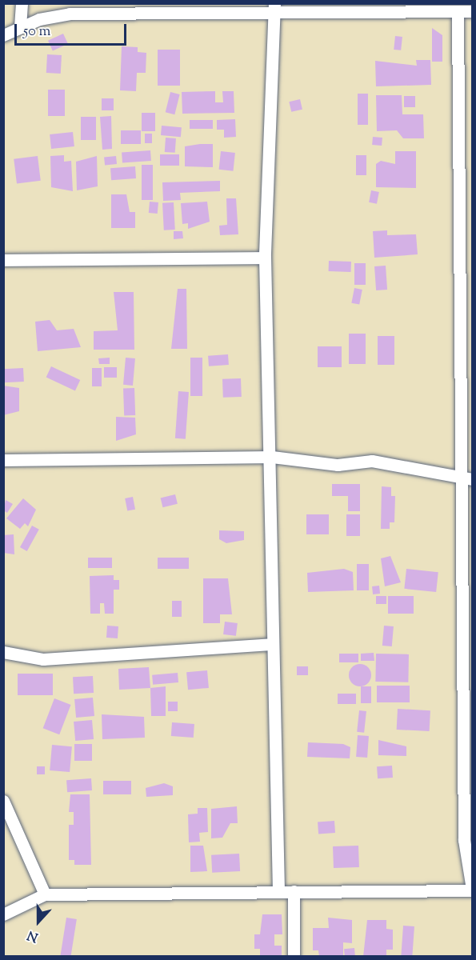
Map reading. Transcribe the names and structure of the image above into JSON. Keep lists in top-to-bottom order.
{
  "scale_bar": "50 m",
  "north": "bottom"
}
